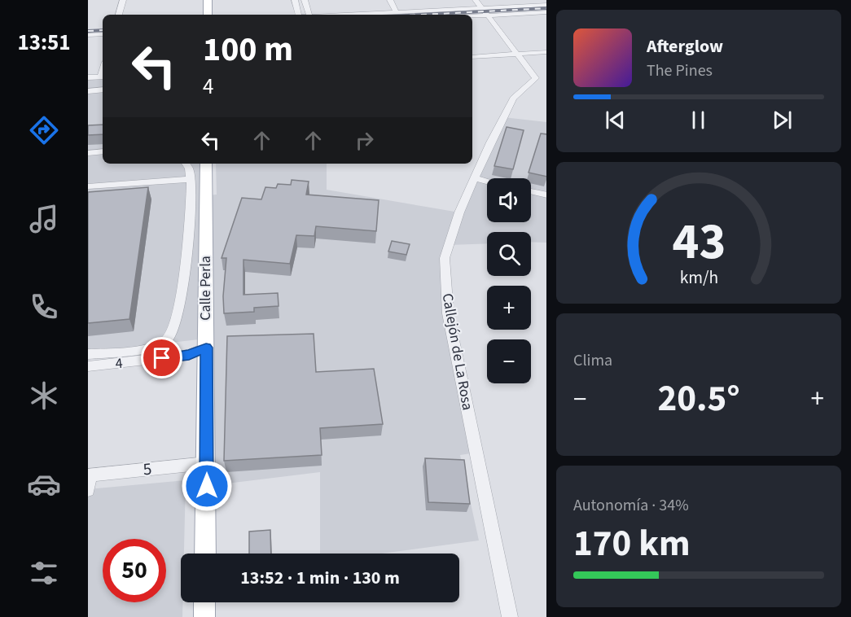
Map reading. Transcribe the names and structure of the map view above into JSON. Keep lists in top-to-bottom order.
{
  "streets": {
    "main road": ["Calle Perla"],
    "street": ["Callejón de La Rosa", "4", "5"]
  },
  "crossings": [
    ["Calle Perla", "4"],
    ["Calle Perla", "5"]
  ],
  "page": {
    "tabs": "13:51",
    "turn": ["100 m", "4"],
    "song": ["Afterglow", "The Pines"],
    "map_buttons": ["+", "−"],
    "tile": [
      "Clima",
      ["Autonomía · 34%", "170 km"]
    ],
    "heat": ["−", "20.5°", "+"],
    "limit": "50",
    "trip": "13:52 · 1 min · 130 m",
    "gauge": ["43", "km/h"]
  }
}
